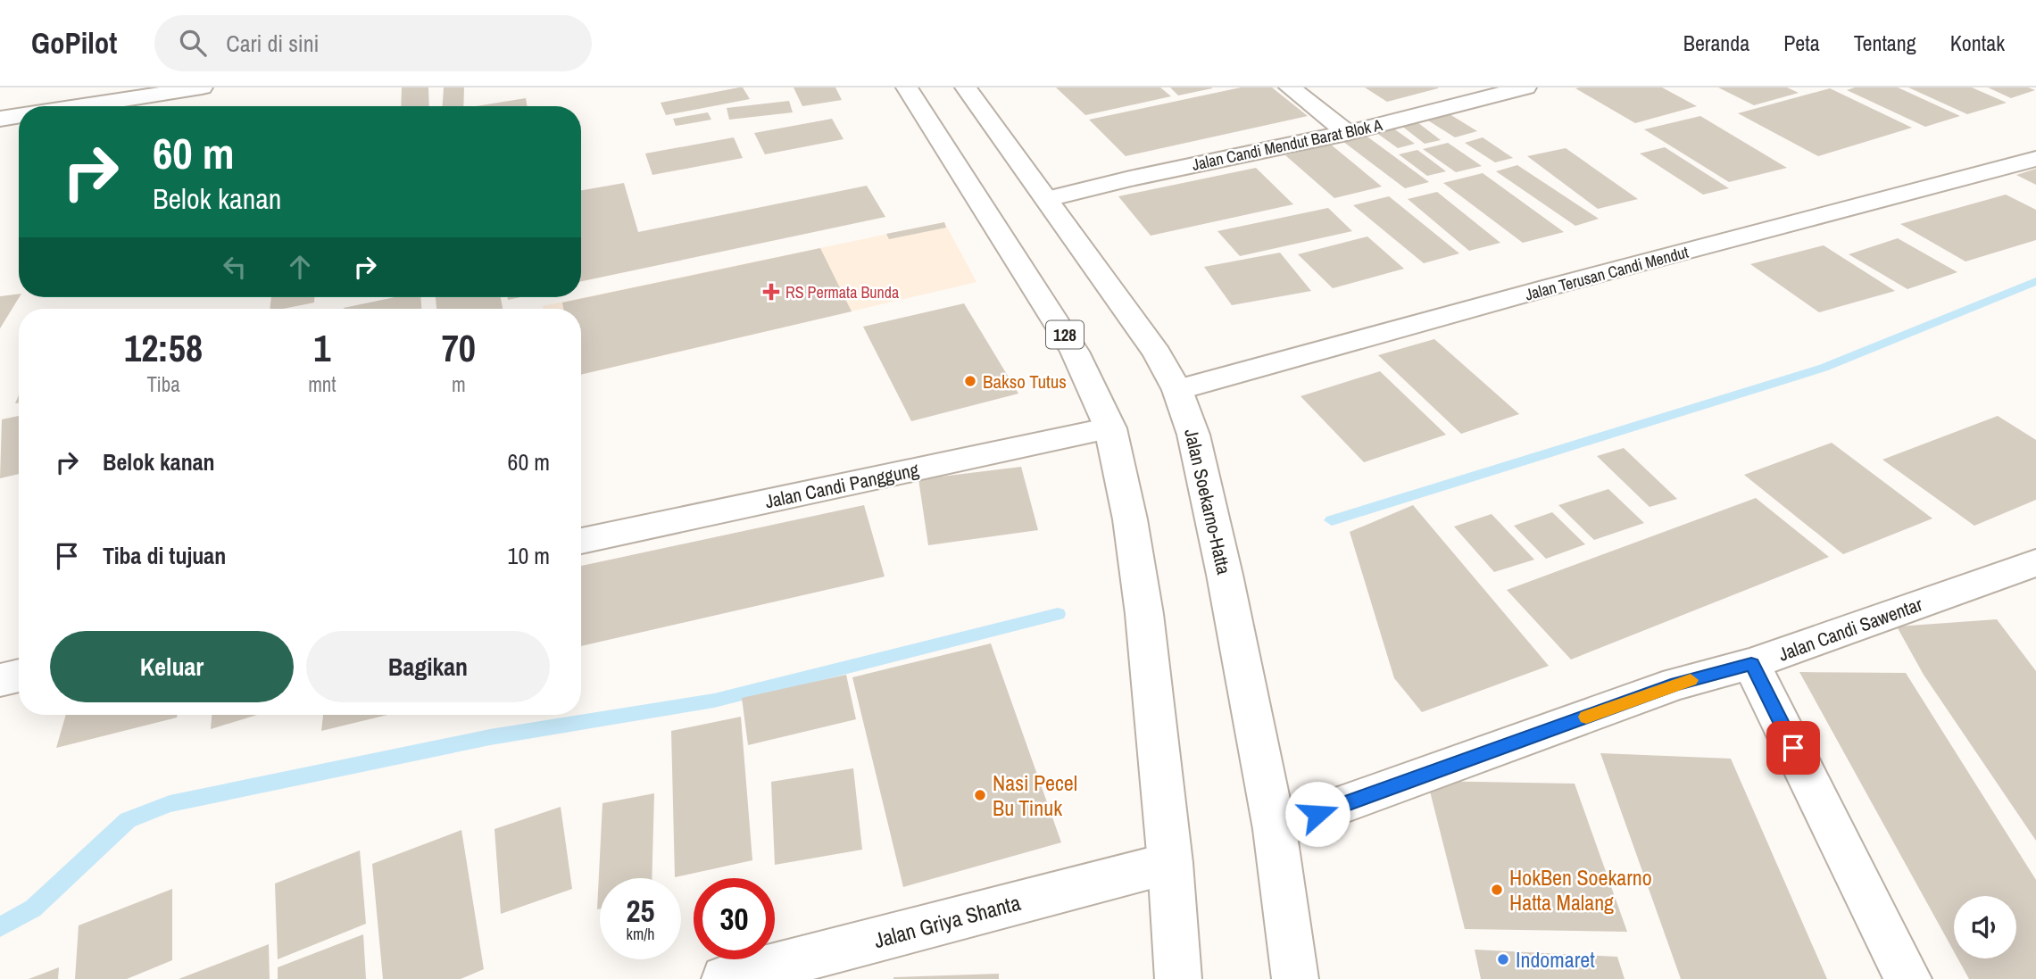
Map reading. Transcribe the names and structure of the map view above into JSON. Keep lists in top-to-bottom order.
{
  "streets": {
    "street": [
      "Jalan Candi Mendut Barat Blok A",
      "Jalan Terusan Candi Mendut",
      "128",
      "Jalan Candi Panggung",
      "Jalan Soekarno-Hatta",
      "Jalan Candi Sawentar",
      "Jalan Griya Shanta"
    ]
  },
  "crossings": [
    ["Jalan Candi Mendut Barat Blok A", "Jalan Soekarno-Hatta"],
    ["Jalan Terusan Candi Mendut", "Jalan Soekarno-Hatta"],
    ["128", "Jalan Candi Panggung"],
    ["128", "Jalan Griya Shanta"],
    ["Jalan Soekarno-Hatta", "Jalan Candi Sawentar"]
  ],
  "places": {
    "health": ["RS Permata Bunda"],
    "other": [
      "Bakso Tutus",
      "Nasi Pecel Bu Tinuk",
      "HokBen Soekarno Hatta Malang",
      "Indomaret"
    ]
  },
  "page": {
    "header": "GoPilot",
    "search": "Cari di sini",
    "nav": [
      "Beranda",
      "Peta",
      "Tentang",
      "Kontak"
    ],
    "turn": ["60 m", "Belok kanan"],
    "eta": [
      "12:58",
      "Tiba",
      "1",
      "mnt",
      "70",
      "m"
    ],
    "list": [
      {
        "name": "Belok kanan",
        "value": "60 m"
      },
      {
        "name": "Tiba di tujuan",
        "value": "10 m"
      }
    ],
    "buttons": ["Keluar", "Bagikan"],
    "speed": "25 km/h",
    "limit": "30"
  }
}
